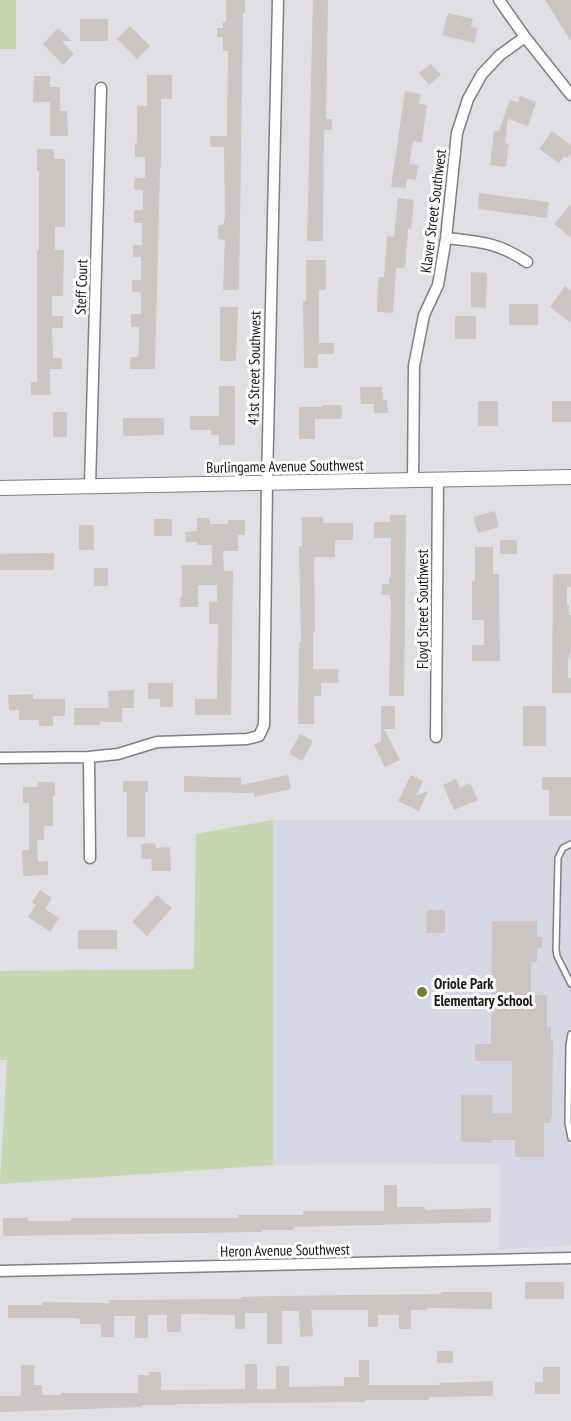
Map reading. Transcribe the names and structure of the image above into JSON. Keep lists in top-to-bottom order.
{
  "streets": {
    "street": [
      "Klaver Street Southwest",
      "Steff Court",
      "41st Street Southwest",
      "Burlingame Avenue Southwest",
      "Floyd Street Southwest",
      "Heron Avenue Southwest"
    ]
  },
  "crossings": [
    ["Klaver Street Southwest", "Burlingame Avenue Southwest"],
    ["Steff Court", "Burlingame Avenue Southwest"],
    ["41st Street Southwest", "Burlingame Avenue Southwest"],
    ["Burlingame Avenue Southwest", "Floyd Street Southwest"]
  ],
  "places": ["Oriole Park Elementary School"]
}
